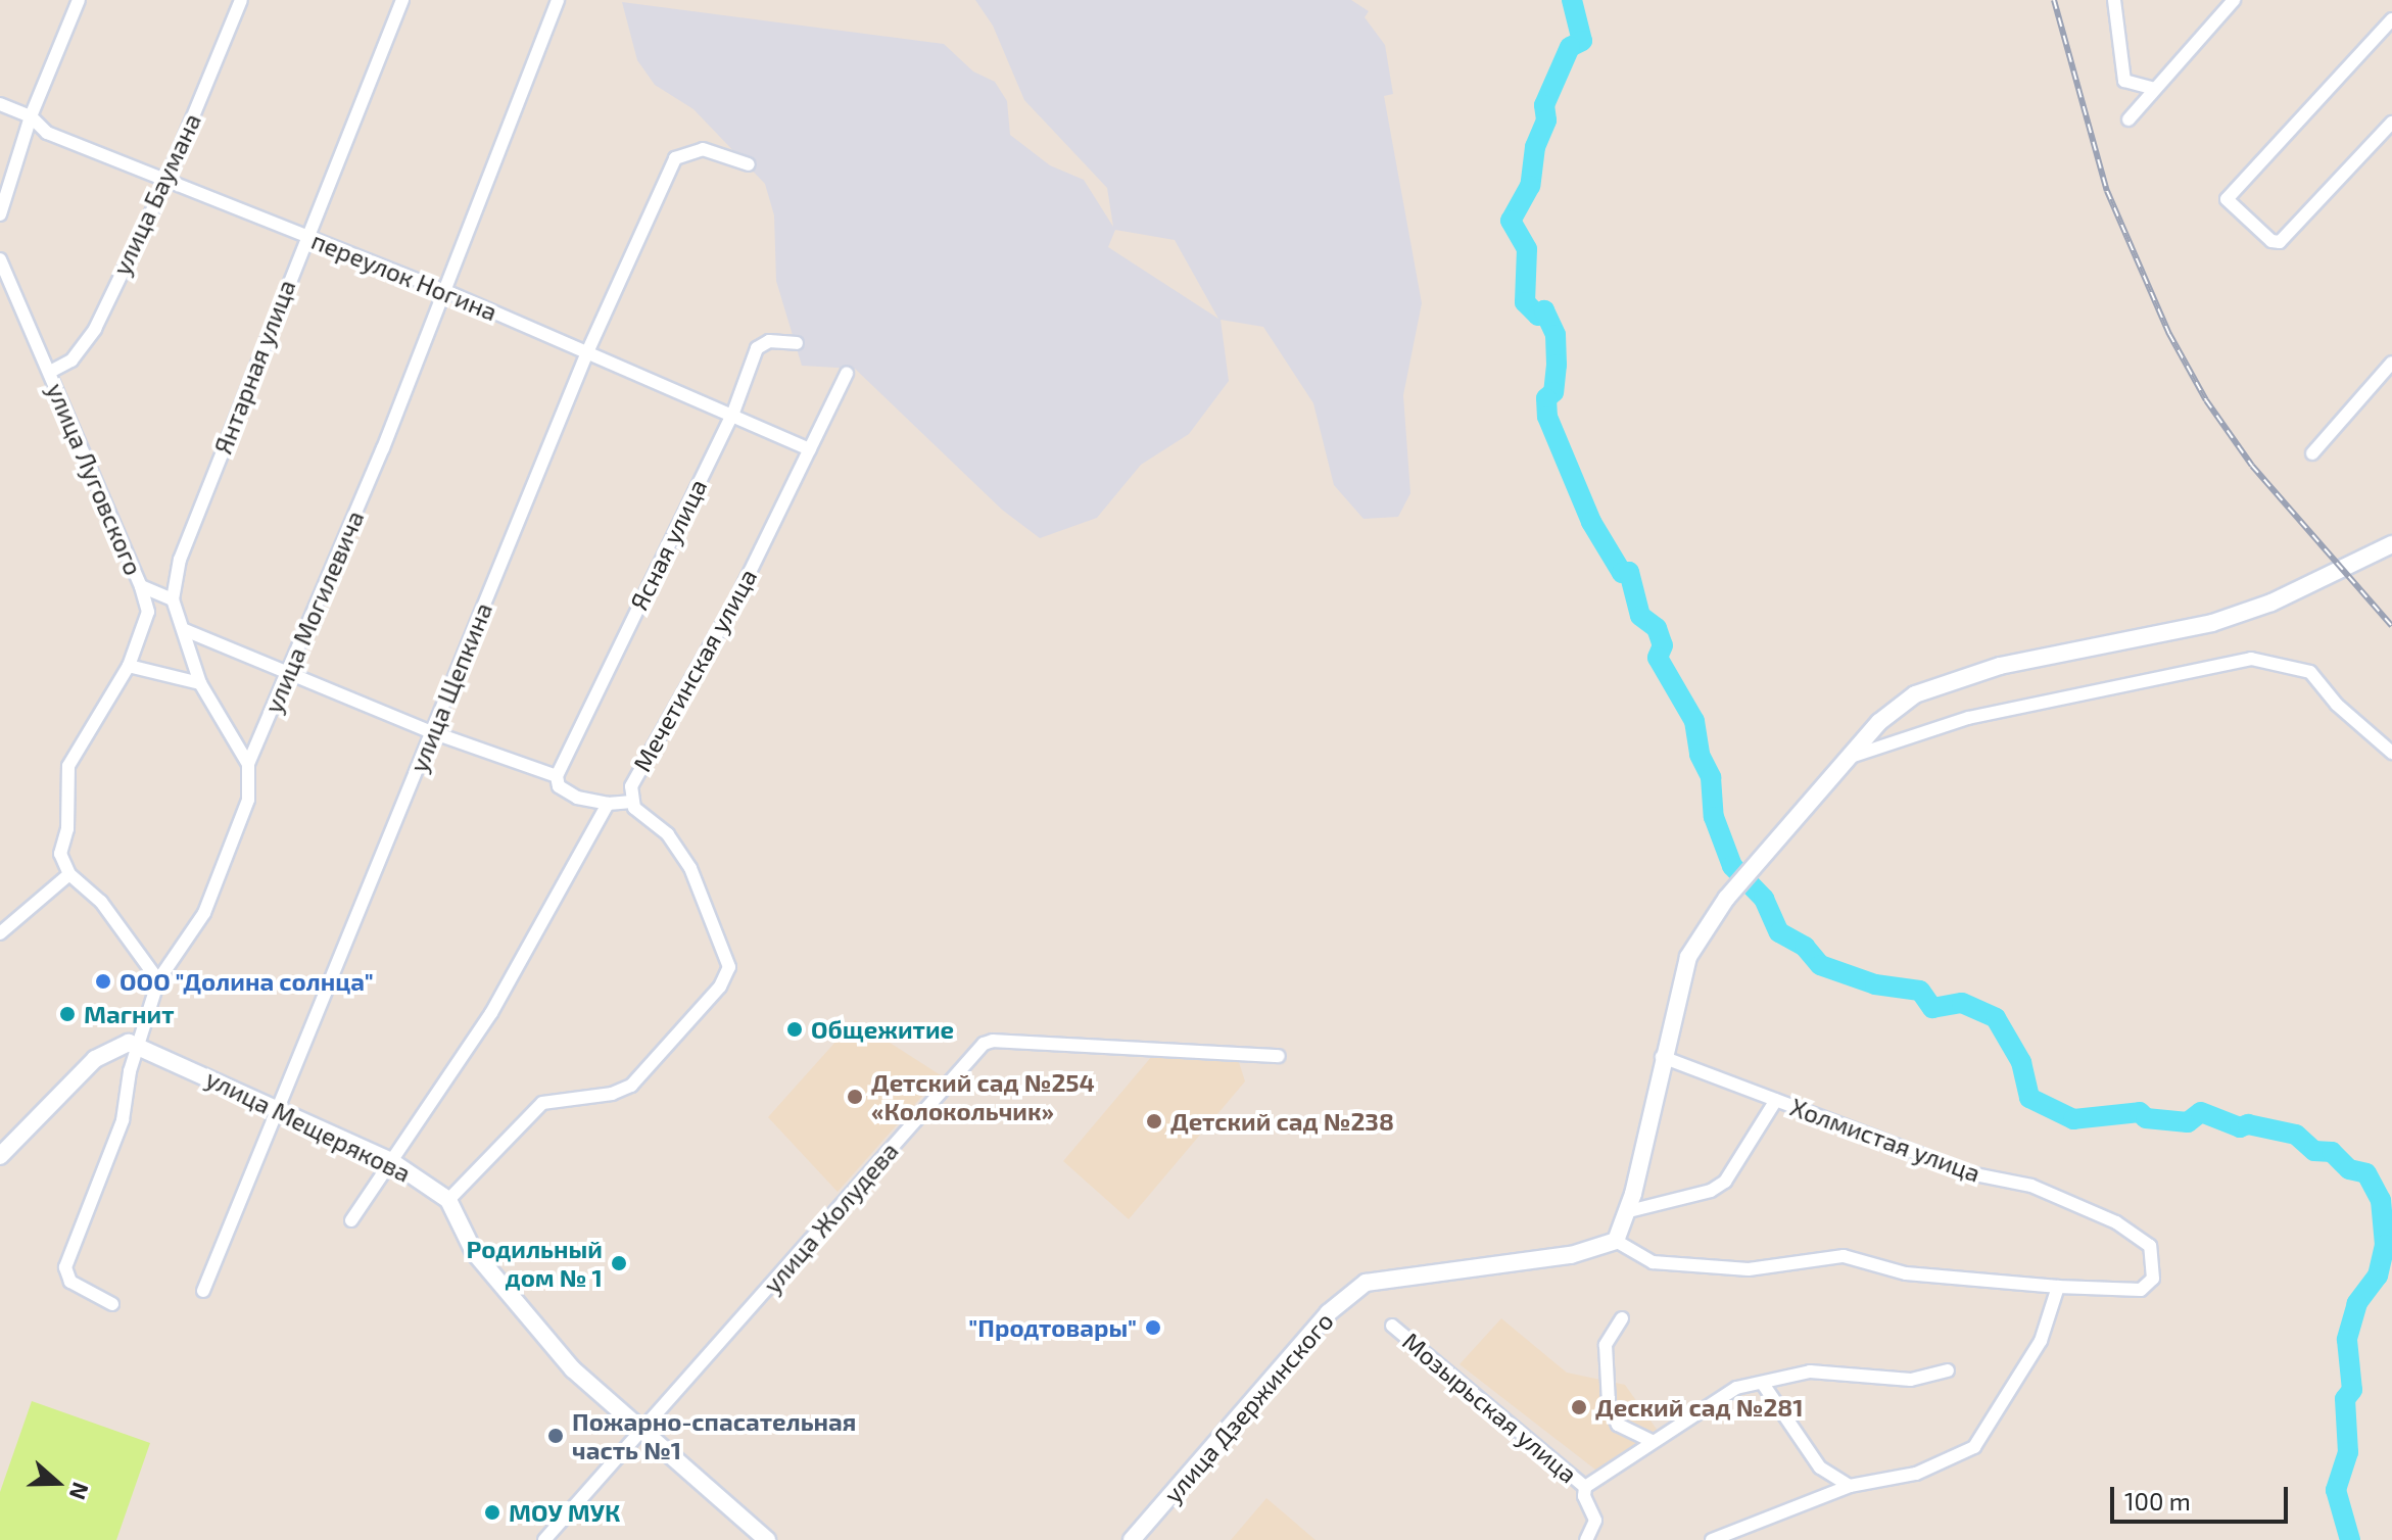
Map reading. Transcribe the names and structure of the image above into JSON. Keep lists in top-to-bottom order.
{
  "streets": {
    "street": [
      "улица Баумана",
      "переулок Ногина",
      "Янтарная улица",
      "улица Луговского",
      "Ясная улица",
      "улица Могилевича",
      "Мечетинская улица",
      "улица Щепкина",
      "улица Мещерякова",
      "Холмистая улица",
      "улица Жолудева",
      "улица Дзержинского",
      "Мозырьская улица"
    ]
  },
  "crossings": [
    ["улица Баумана", "переулок Ногина"],
    ["улица Баумана", "улица Луговского"],
    ["переулок Ногина", "Янтарная улица"],
    ["переулок Ногина", "Ясная улица"],
    ["переулок Ногина", "улица Могилевича"],
    ["переулок Ногина", "Мечетинская улица"],
    ["переулок Ногина", "улица Щепкина"],
    ["Янтарная улица", "улица Луговского"],
    ["улица Могилевича", "улица Мещерякова"],
    ["Мечетинская улица", "улица Мещерякова"],
    ["улица Щепкина", "улица Мещерякова"],
    ["улица Мещерякова", "улица Жолудева"]
  ],
  "places": [
    "ООО \"Долина солнца\"",
    "Магнит",
    "Общежитие",
    "Детский сад №254 «Колокольчик»",
    "Детский сад №238",
    "Родильный дом № 1",
    "\"Продтовары\"",
    "Деский сад №281",
    "Пожарно-спасательная часть №1",
    "МОУ МУК"
  ],
  "scale_bar": "100 m",
  "north": "right"
}
